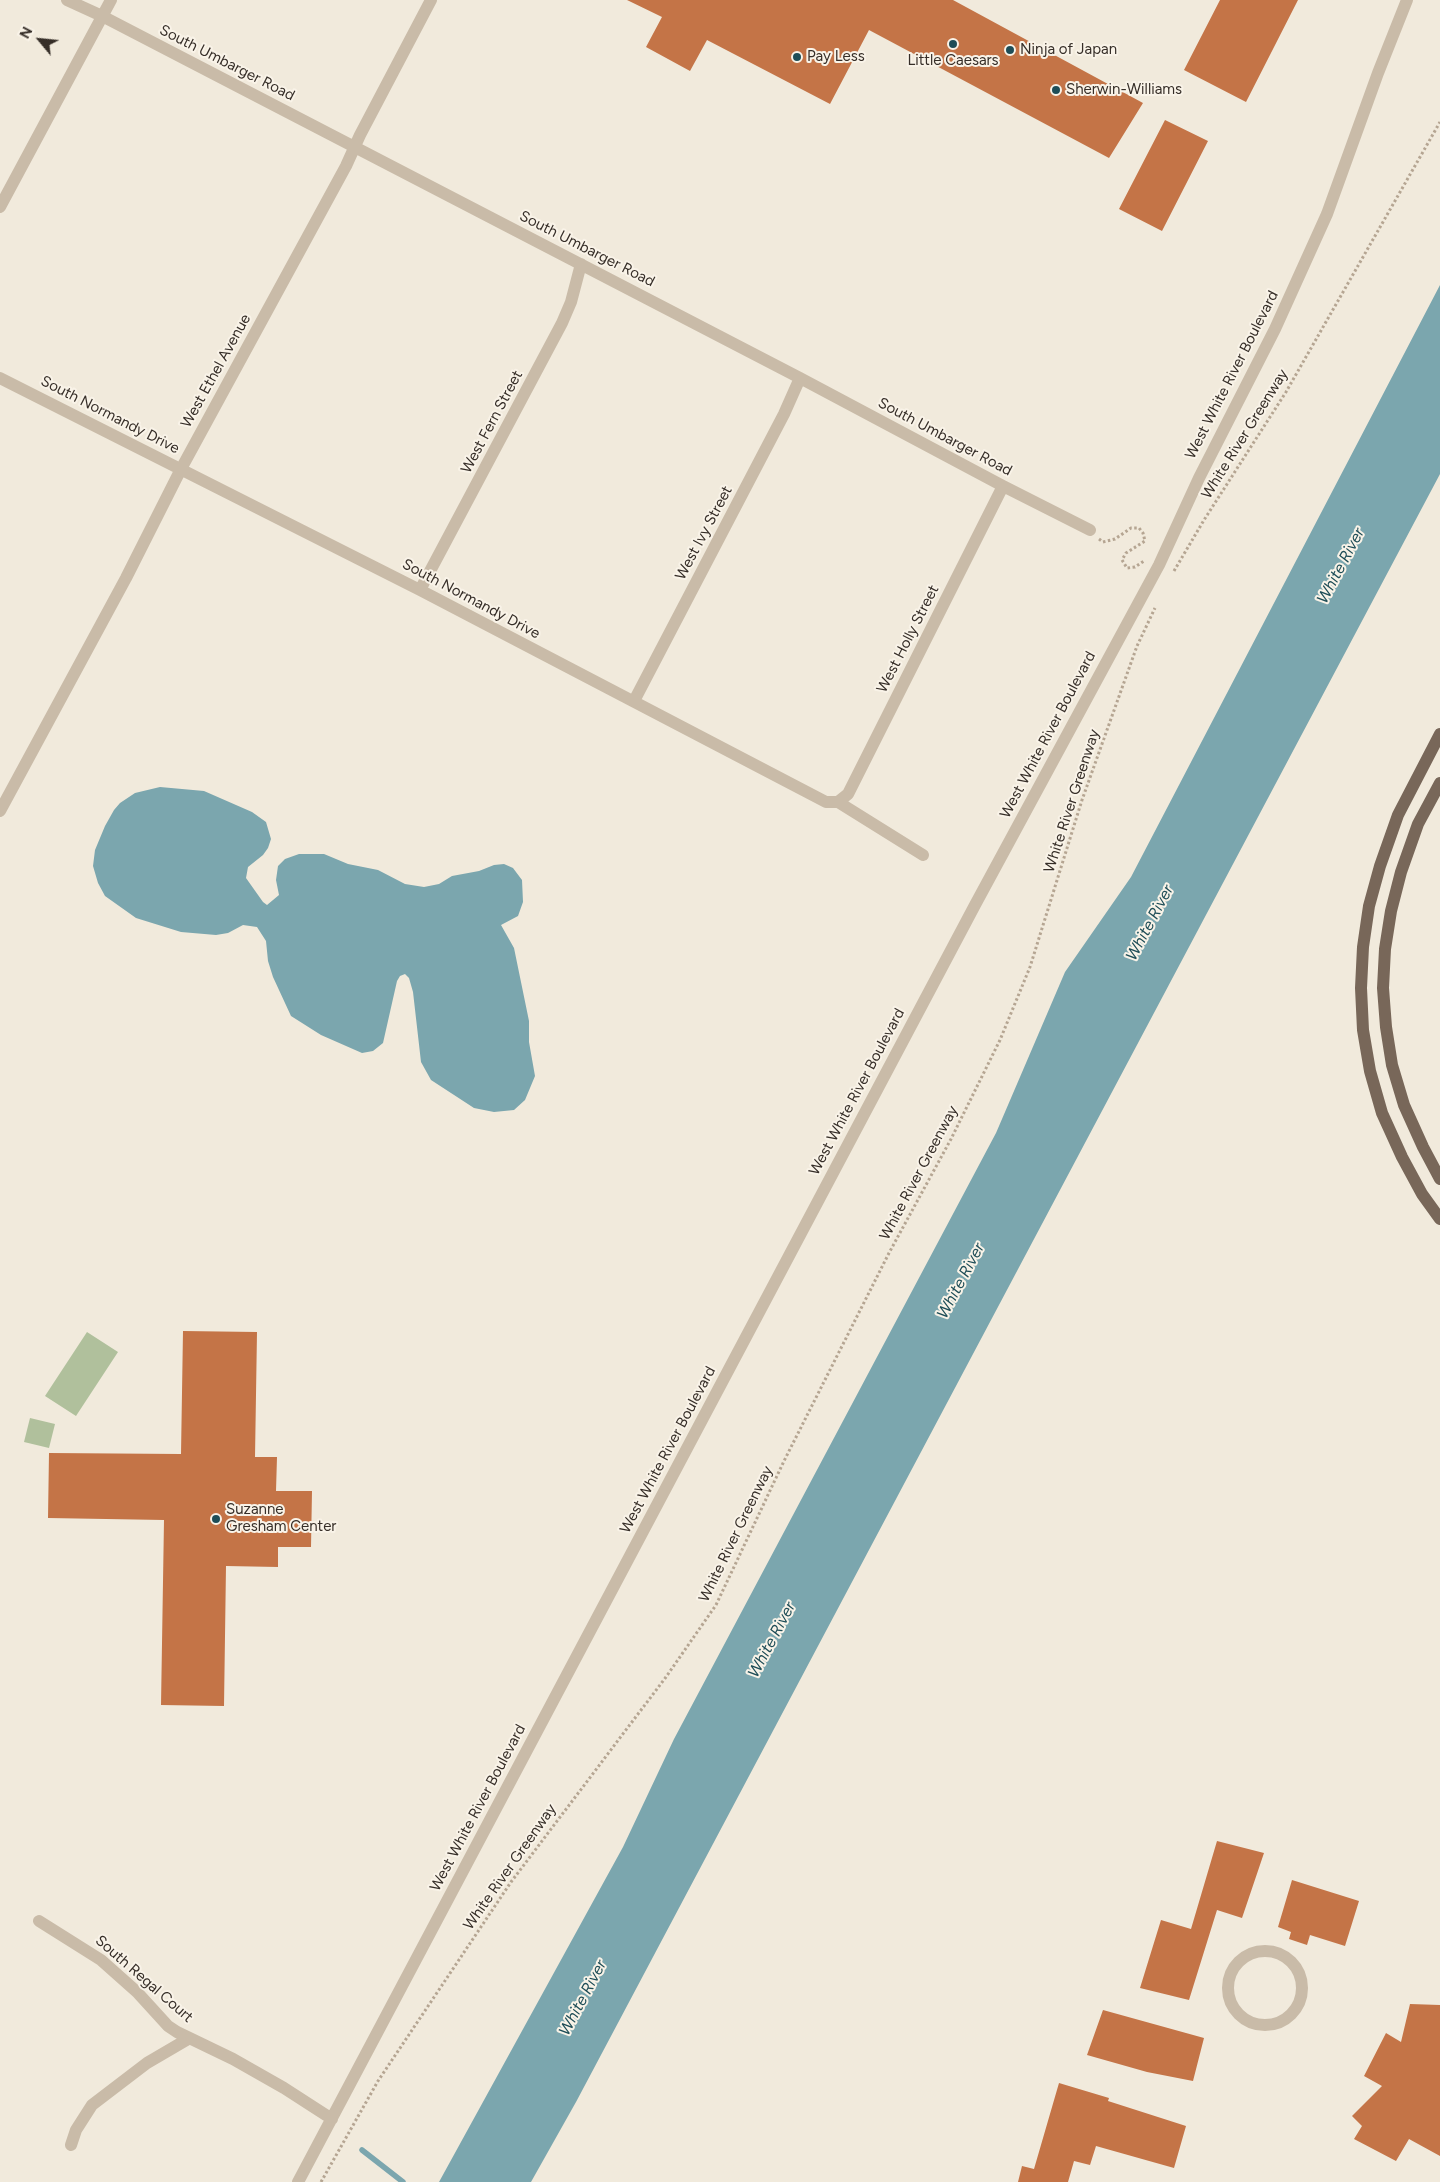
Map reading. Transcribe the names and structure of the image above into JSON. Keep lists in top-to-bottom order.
{
  "streets": {
    "street": [
      "South Umbarger Road",
      "West Ethel Avenue",
      "West White River Boulevard",
      "South Normandy Drive",
      "West Fern Street",
      "West Ivy Street",
      "West Holly Street",
      "South Regal Court"
    ],
    "path": ["White River Greenway"]
  },
  "crossings": [
    ["South Umbarger Road", "West Ethel Avenue"],
    ["South Umbarger Road", "West Fern Street"],
    ["South Umbarger Road", "West Ivy Street"],
    ["South Umbarger Road", "West Holly Street"],
    ["West Ethel Avenue", "South Normandy Drive"],
    ["West White River Boulevard", "South Regal Court"],
    ["South Normandy Drive", "West Fern Street"],
    ["South Normandy Drive", "West Ivy Street"],
    ["South Normandy Drive", "West Holly Street"]
  ],
  "water": ["White River"],
  "places": [
    "Little Caesars",
    "Ninja of Japan",
    "Pay Less",
    "Sherwin-Williams",
    "Suzanne Gresham Center"
  ],
  "north": "top left"
}
